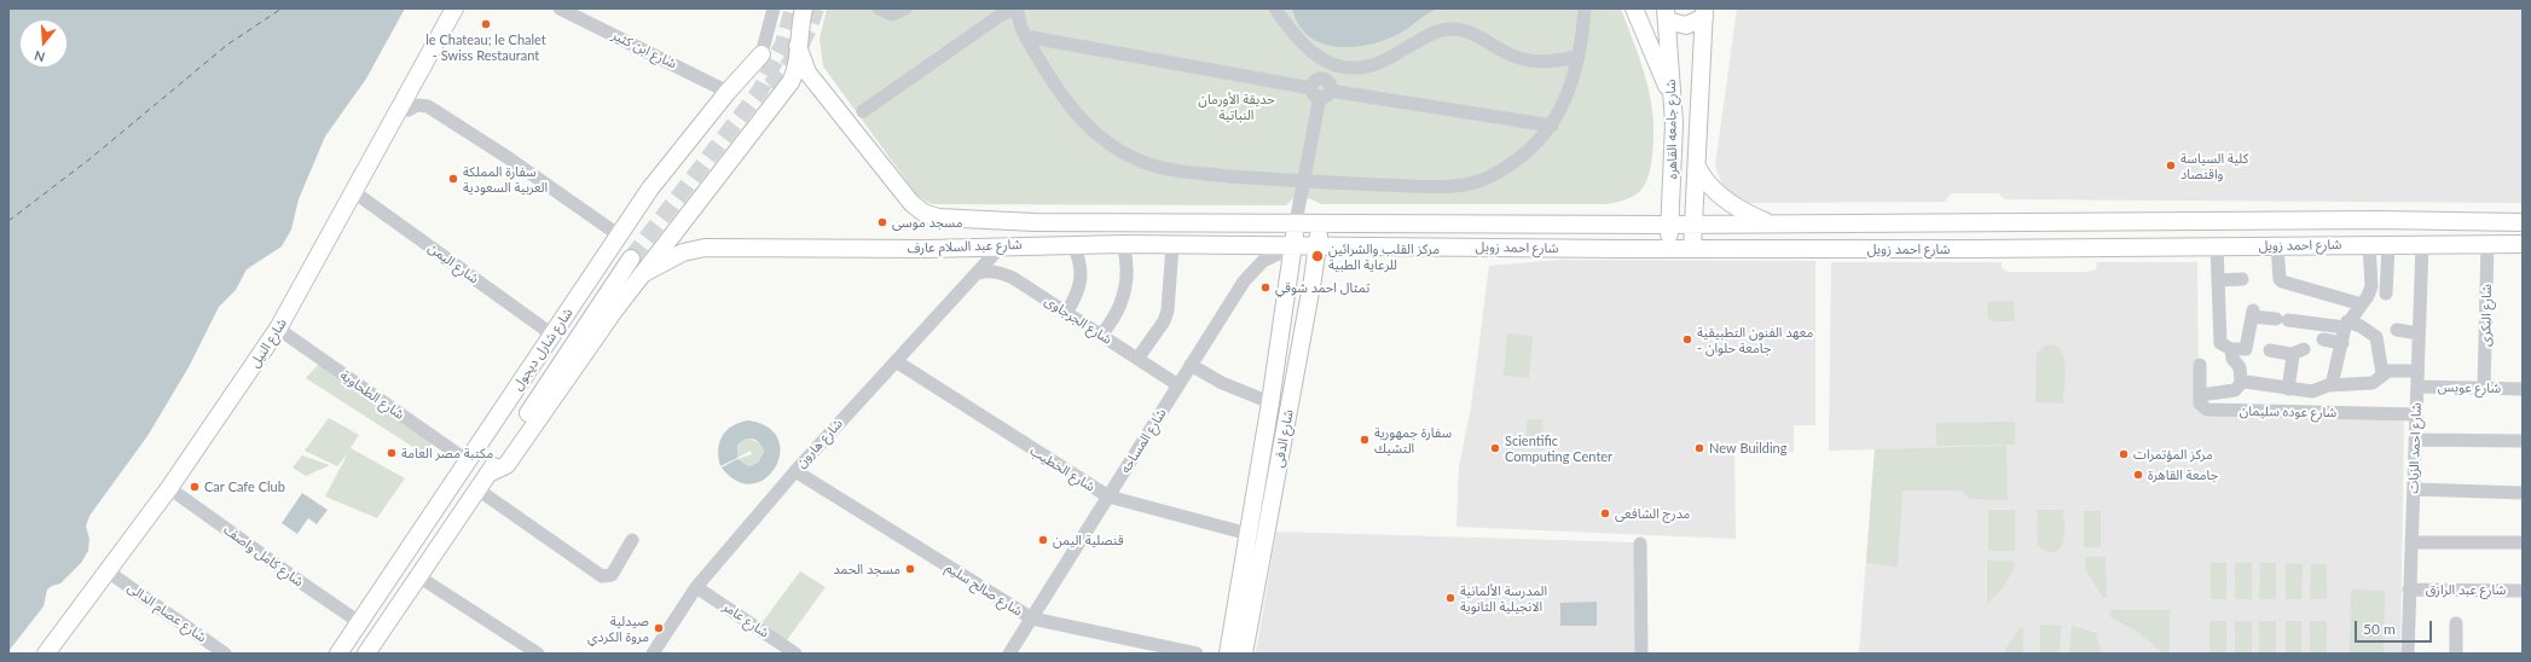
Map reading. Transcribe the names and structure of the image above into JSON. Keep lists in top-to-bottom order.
{
  "streets": {
    "main road": [
      "شارع جامعه القاهره",
      "شارع احمد زويل",
      "شارع عبد السلام عارف",
      "شارع النيل",
      "شارع شارل ديجول",
      "شارع الدقى"
    ],
    "street": [
      "شارع ابن كثير",
      "شارع اليمن",
      "شارع البكرى",
      "شارع الجرجاوى",
      "شارع عويس",
      "شارع الطحاوية",
      "شارع عوده سليمان",
      "شارع المساحه",
      "شارع هارون",
      "شارع احمد الزيات",
      "شارع الخطيب",
      "شارع كامل واصف",
      "شارع صالح سليم",
      "شارع عبد الرازق",
      "شارع عصام الدالى",
      "شارع عامر"
    ]
  },
  "crossings": [
    ["شارع ابن كثير", "شارع شارل ديجول"],
    ["شارع جامعه القاهره", "شارع احمد زويل"],
    ["شارع احمد زويل", "شارع عبد السلام عارف"],
    ["شارع احمد زويل", "شارع البكرى"],
    ["شارع احمد زويل", "شارع الدقى"],
    ["شارع احمد زويل", "شارع المساحه"],
    ["شارع احمد زويل", "شارع احمد الزيات"],
    ["شارع عبد السلام عارف", "شارع شارل ديجول"],
    ["شارع عبد السلام عارف", "شارع الدقى"],
    ["شارع عبد السلام عارف", "شارع المساحه"],
    ["شارع عبد السلام عارف", "شارع هارون"],
    ["شارع اليمن", "شارع النيل"],
    ["شارع اليمن", "شارع شارل ديجول"],
    ["شارع البكرى", "شارع عويس"],
    ["شارع الجرجاوى", "شارع المساحه"],
    ["شارع الجرجاوى", "شارع هارون"],
    ["شارع النيل", "شارع الطحاوية"],
    ["شارع النيل", "شارع كامل واصف"],
    ["شارع النيل", "شارع عصام الدالى"],
    ["شارع شارل ديجول", "شارع الطحاوية"],
    ["شارع شارل ديجول", "شارع كامل واصف"],
    ["شارع عويس", "شارع احمد الزيات"],
    ["شارع عوده سليمان", "شارع احمد الزيات"],
    ["شارع الدقى", "شارع المساحه"],
    ["شارع الدقى", "شارع الخطيب"],
    ["شارع المساحه", "شارع الخطيب"],
    ["شارع المساحه", "شارع صالح سليم"],
    ["شارع هارون", "شارع الخطيب"],
    ["شارع هارون", "شارع صالح سليم"],
    ["شارع هارون", "شارع عامر"],
    ["شارع احمد الزيات", "شارع عبد الرازق"]
  ],
  "parks": ["حديقة الأورمان النباتية"],
  "places": [
    "le Chateau; le Chalet - Swiss Restaurant",
    "كلية السياسة واقتصاد",
    "سفارة المملكة العربية السعودية",
    "مسجد موسى",
    "مركز القلب والشرائين للرعاية الطبية",
    "تمثال احمد شوقي",
    "معهد الفنون التطبيقية - جامعة حلوان",
    "سفارة جمهورية التشيك",
    "Scientific Computing Center",
    "New Building",
    "مكتبة مصر العامة",
    "مركز المؤتمرات",
    "جامعة القاهرة",
    "Car Cafe Club",
    "مدرج الشافعى",
    "قنصلية اليمن",
    "مسجد الحمد",
    "المدرسة الألمانية الانجيلية الثانوية",
    "صيدلية مروة الكردي"
  ],
  "scale_bar": "50 m",
  "north": "bottom"
}
